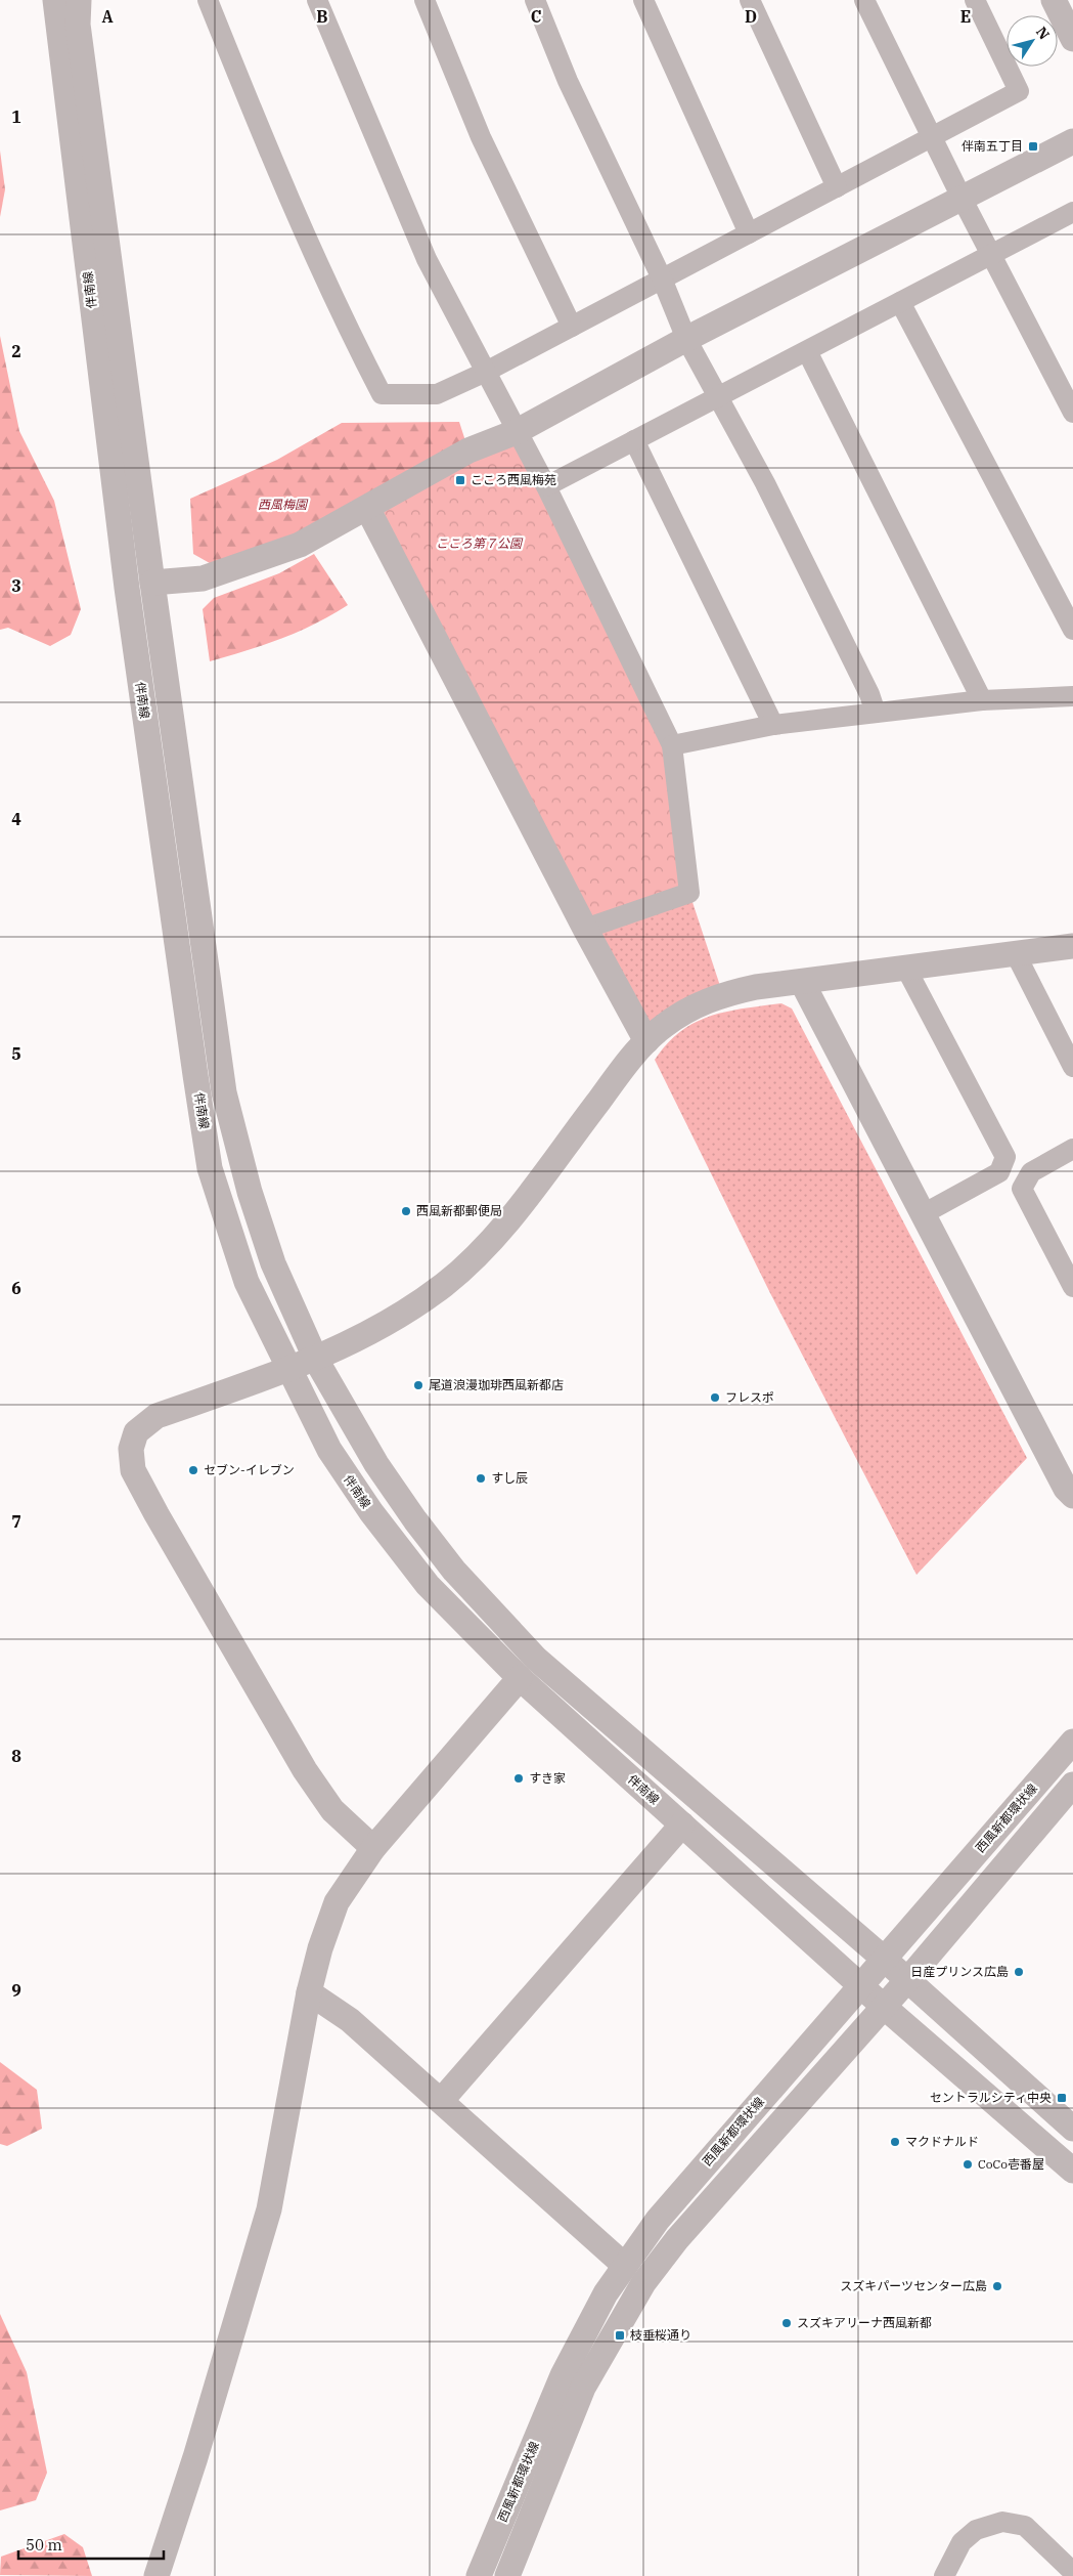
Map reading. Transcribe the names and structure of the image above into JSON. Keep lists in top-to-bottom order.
{
  "streets": {
    "street": ["伴南線", "西風新都環状線"]
  },
  "crossings": [
    ["伴南線", "西風新都環状線"]
  ],
  "parks": ["西風梅園", "こころ第７公園"],
  "places": {
    "transit": [
      "伴南五丁目",
      "こころ西風梅苑",
      "セントラルシティ中央",
      "枝垂桜通り"
    ],
    "other": [
      "西風新都郵便局",
      "尾道浪漫珈琲西風新都店",
      "フレスポ",
      "セブン-イレブン",
      "すし辰",
      "すき家",
      "日産プリンス広島",
      "マクドナルド",
      "CoCo壱番屋",
      "スズキパーツセンター広島",
      "スズキアリーナ西風新都"
    ]
  },
  "scale_bar": "50 m",
  "north": "top right",
  "grid": {
    "columns": [
      "A",
      "B",
      "C",
      "D",
      "E"
    ],
    "rows": [
      "1",
      "2",
      "3",
      "4",
      "5",
      "6",
      "7",
      "8",
      "9"
    ]
  }
}
